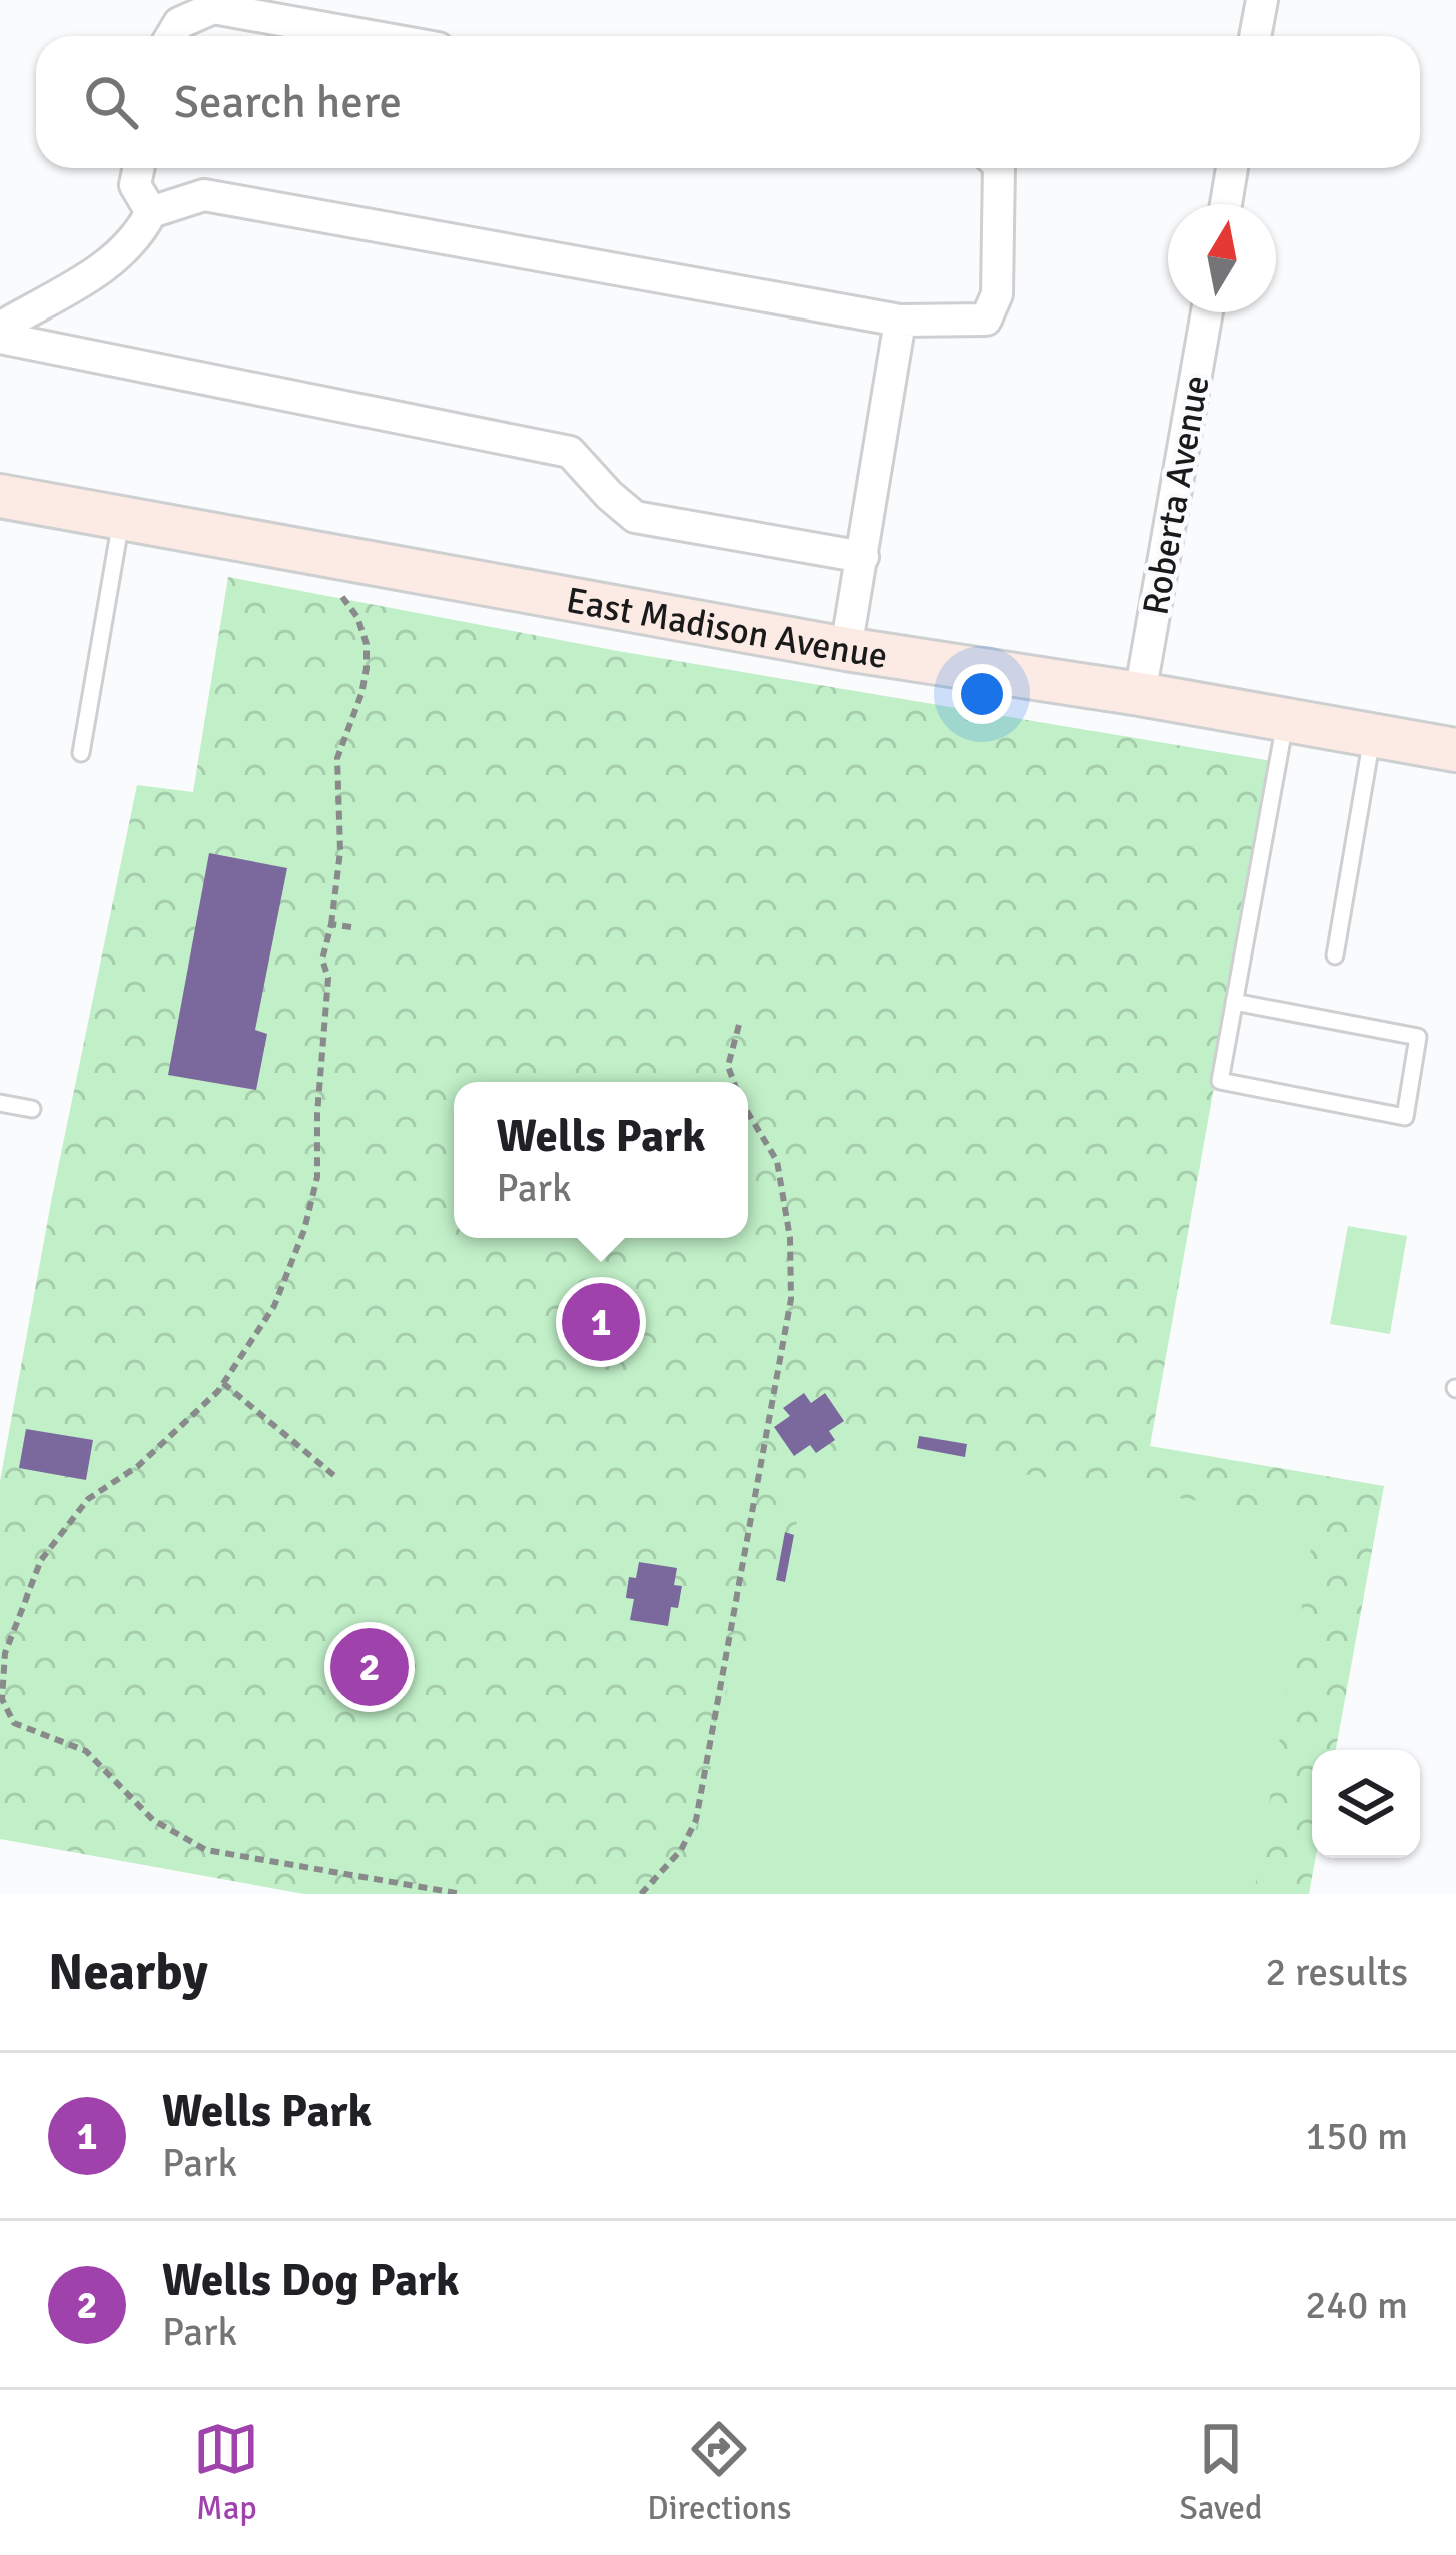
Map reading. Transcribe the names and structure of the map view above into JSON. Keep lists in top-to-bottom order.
{
  "streets": {
    "street": ["Roberta Avenue", "East Madison Avenue"]
  },
  "crossings": [
    ["Roberta Avenue", "East Madison Avenue"]
  ],
  "north": "top",
  "page": {
    "search": "Search here",
    "popup": ["Wells Park", "Park"],
    "pins": ["1", "2"],
    "heading": ["Nearby", "2 results"],
    "list": [
      {
        "mark": "1",
        "name": "Wells Park",
        "note": "Park",
        "value": "150 m"
      },
      {
        "mark": "2",
        "name": "Wells Dog Park",
        "note": "Park",
        "value": "240 m"
      }
    ],
    "nav": ["Map", "Directions", "Saved"]
  }
}
